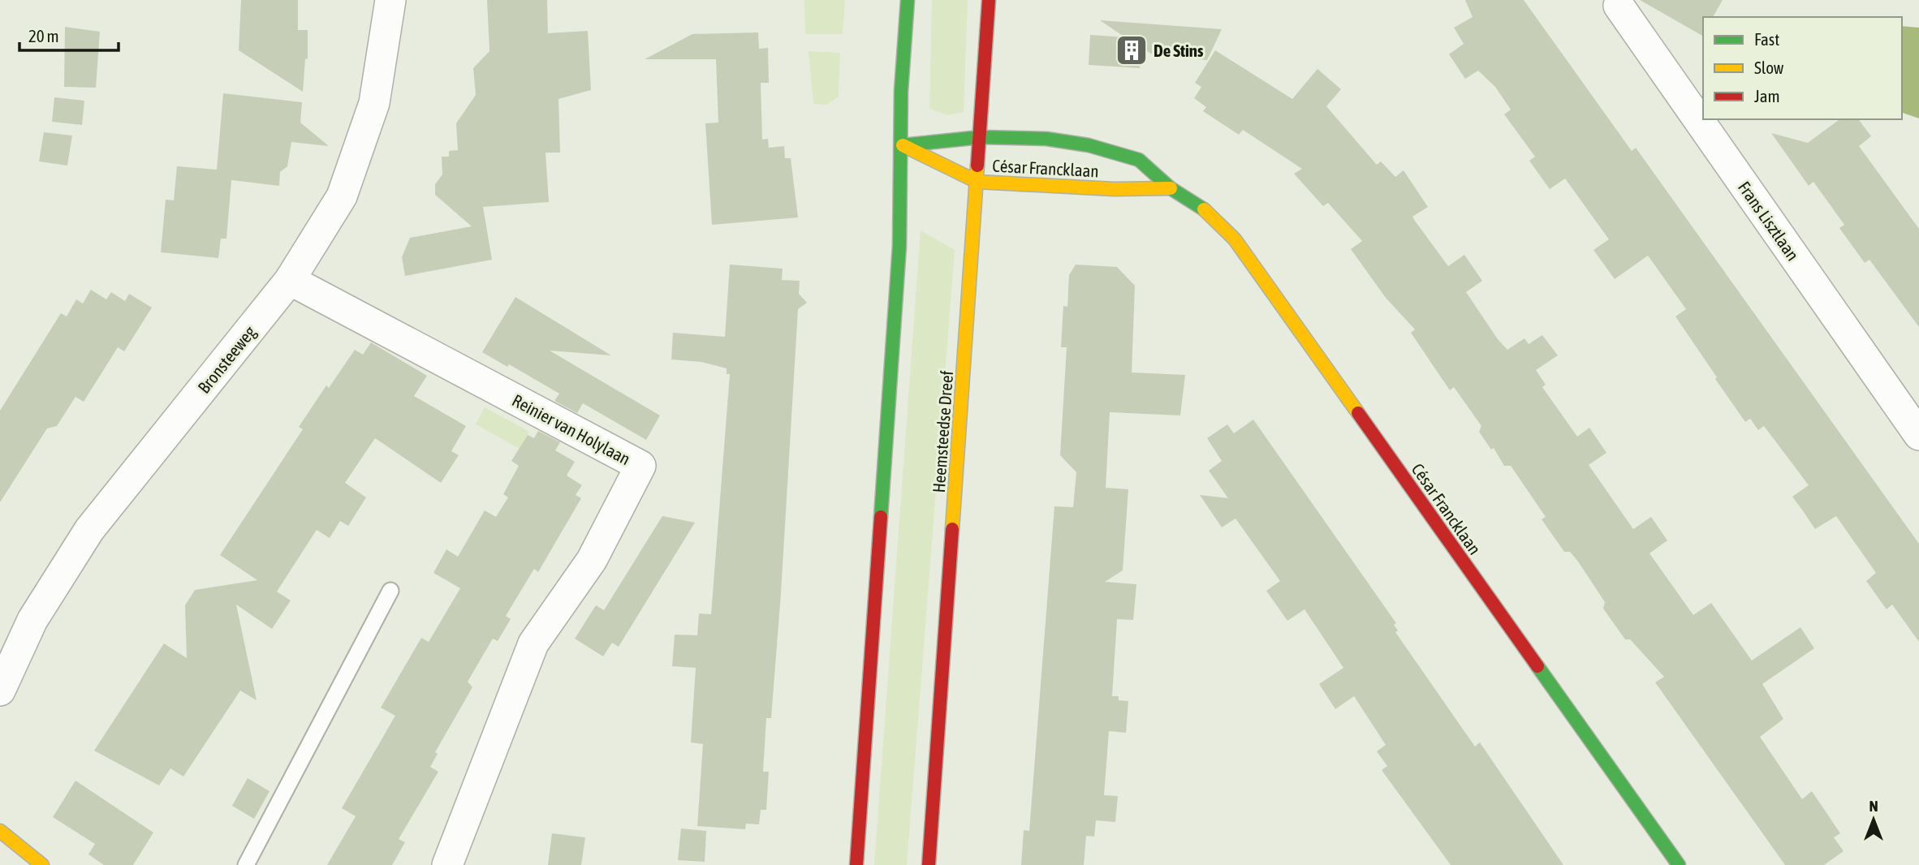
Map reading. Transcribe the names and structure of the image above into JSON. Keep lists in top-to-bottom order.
{
  "streets": {
    "main road": ["César Francklaan", "Heemsteedse Dreef"],
    "street": ["Frans Lisztlaan", "Bronsteeweg", "Reinier van Holylaan"]
  },
  "crossings": [
    ["César Francklaan", "Heemsteedse Dreef"],
    ["Bronsteeweg", "Reinier van Holylaan"]
  ],
  "places": {
    "building": ["De Stins"]
  },
  "legend": ["Fast", "Slow", "Jam"],
  "scale_bar": "20 m",
  "north": "top"
}
